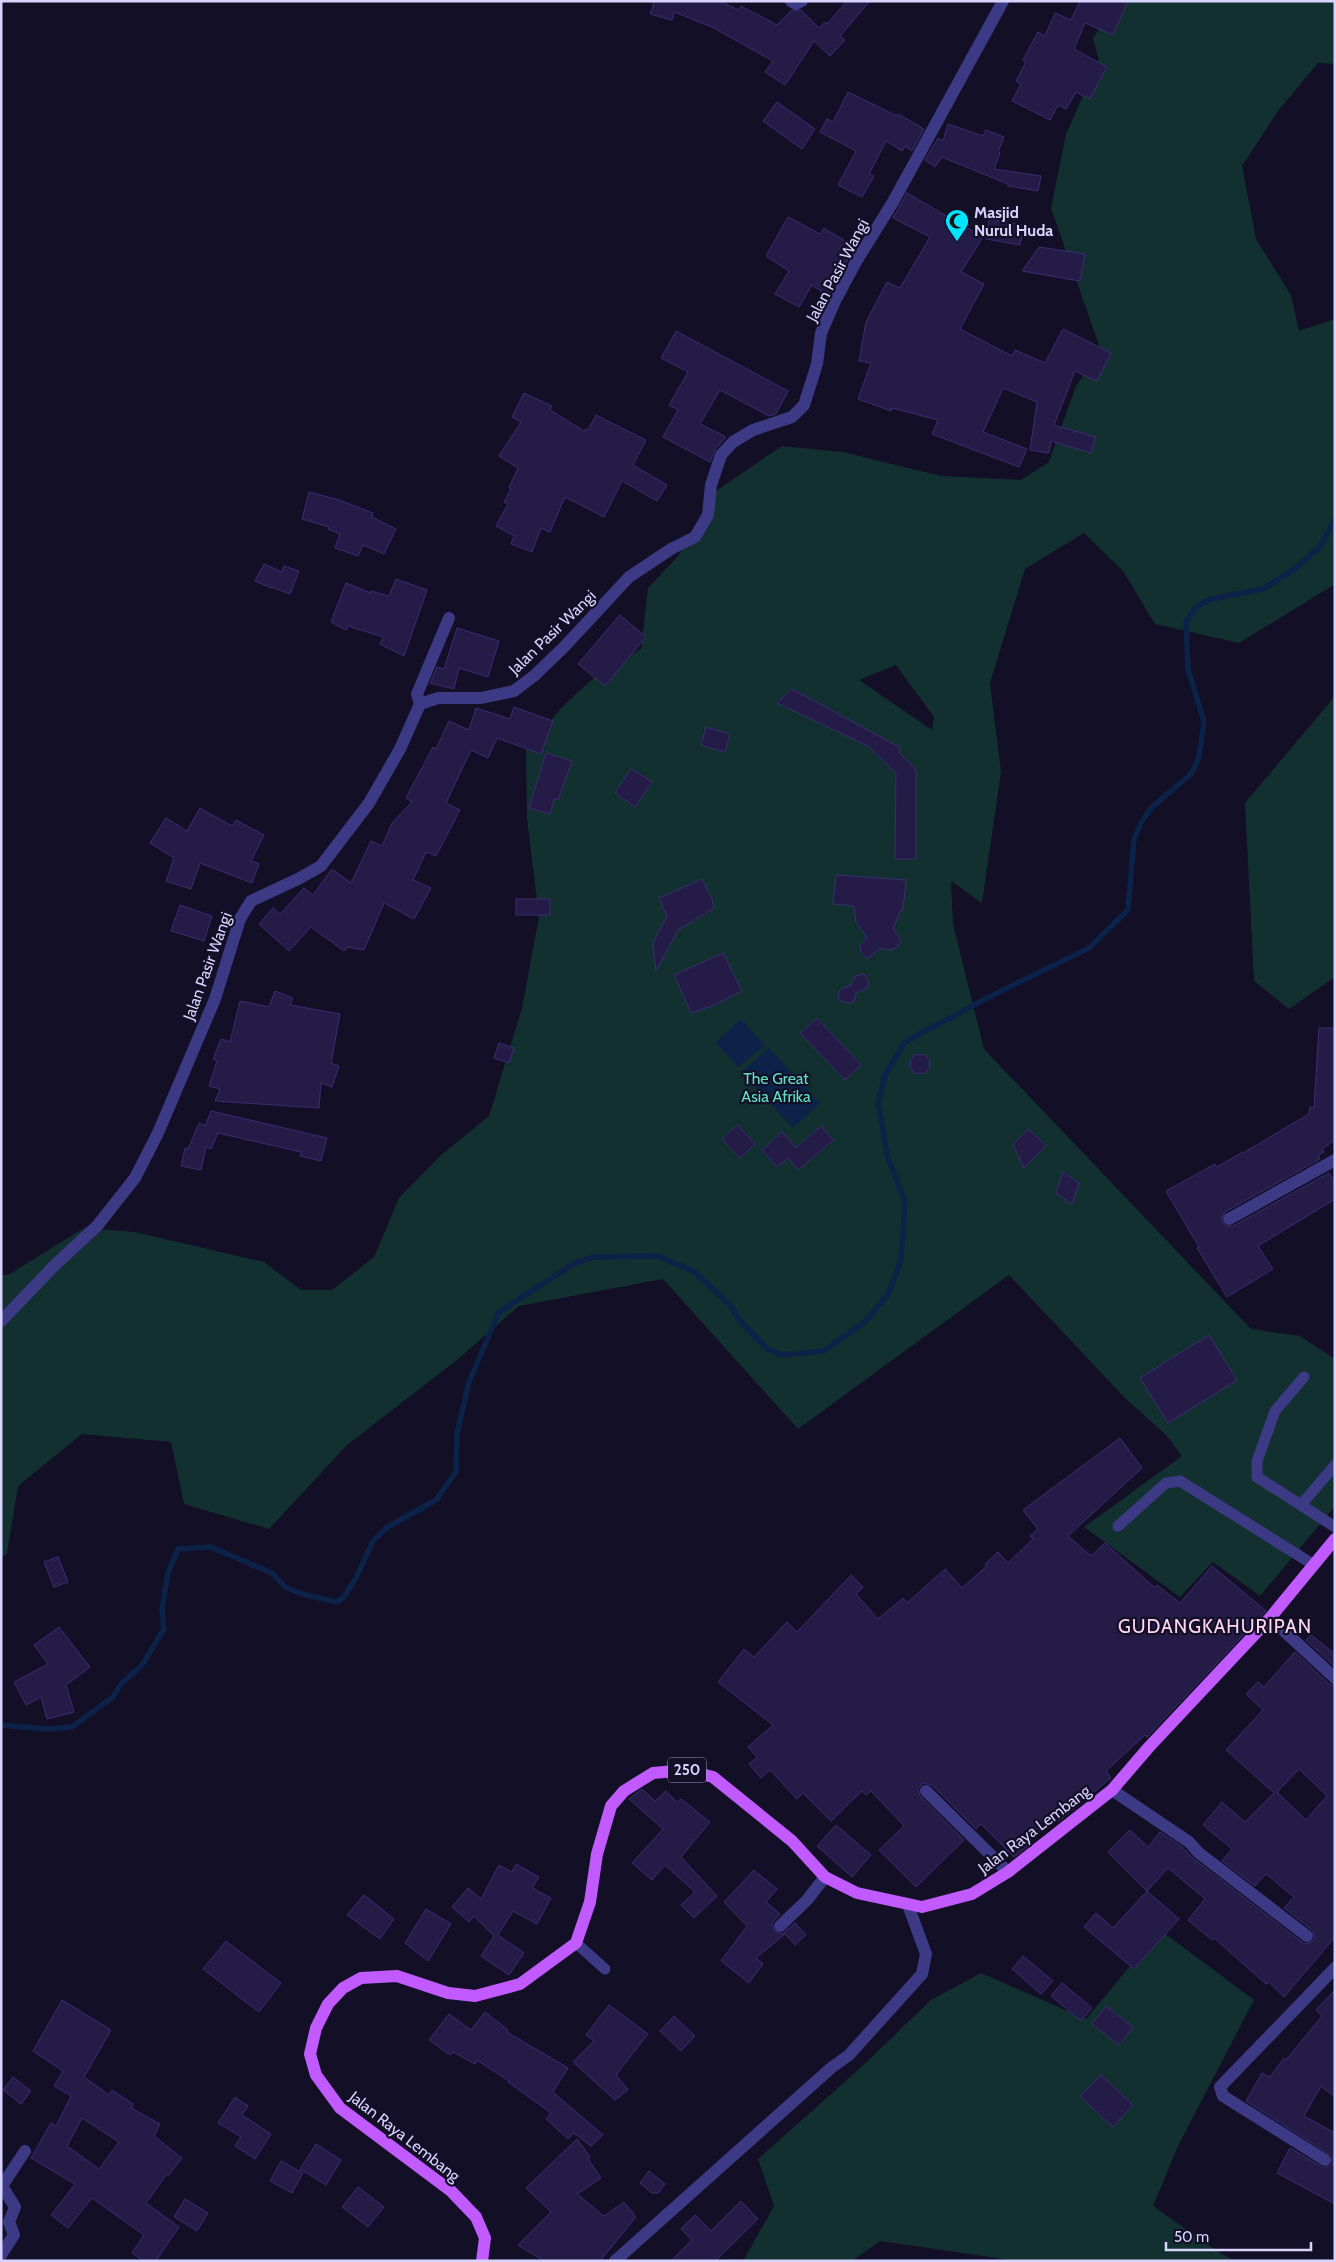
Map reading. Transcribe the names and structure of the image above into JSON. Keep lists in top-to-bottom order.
{
  "streets": {
    "main road": ["250", "Jalan Raya Lembang"],
    "street": ["Jalan Pasir Wangi"]
  },
  "districts": ["GUDANGKAHURIPAN"],
  "parks": ["The Great Asia Afrika"],
  "places": {
    "mosque": ["Masjid Nurul Huda"]
  },
  "scale_bar": "50 m"
}
